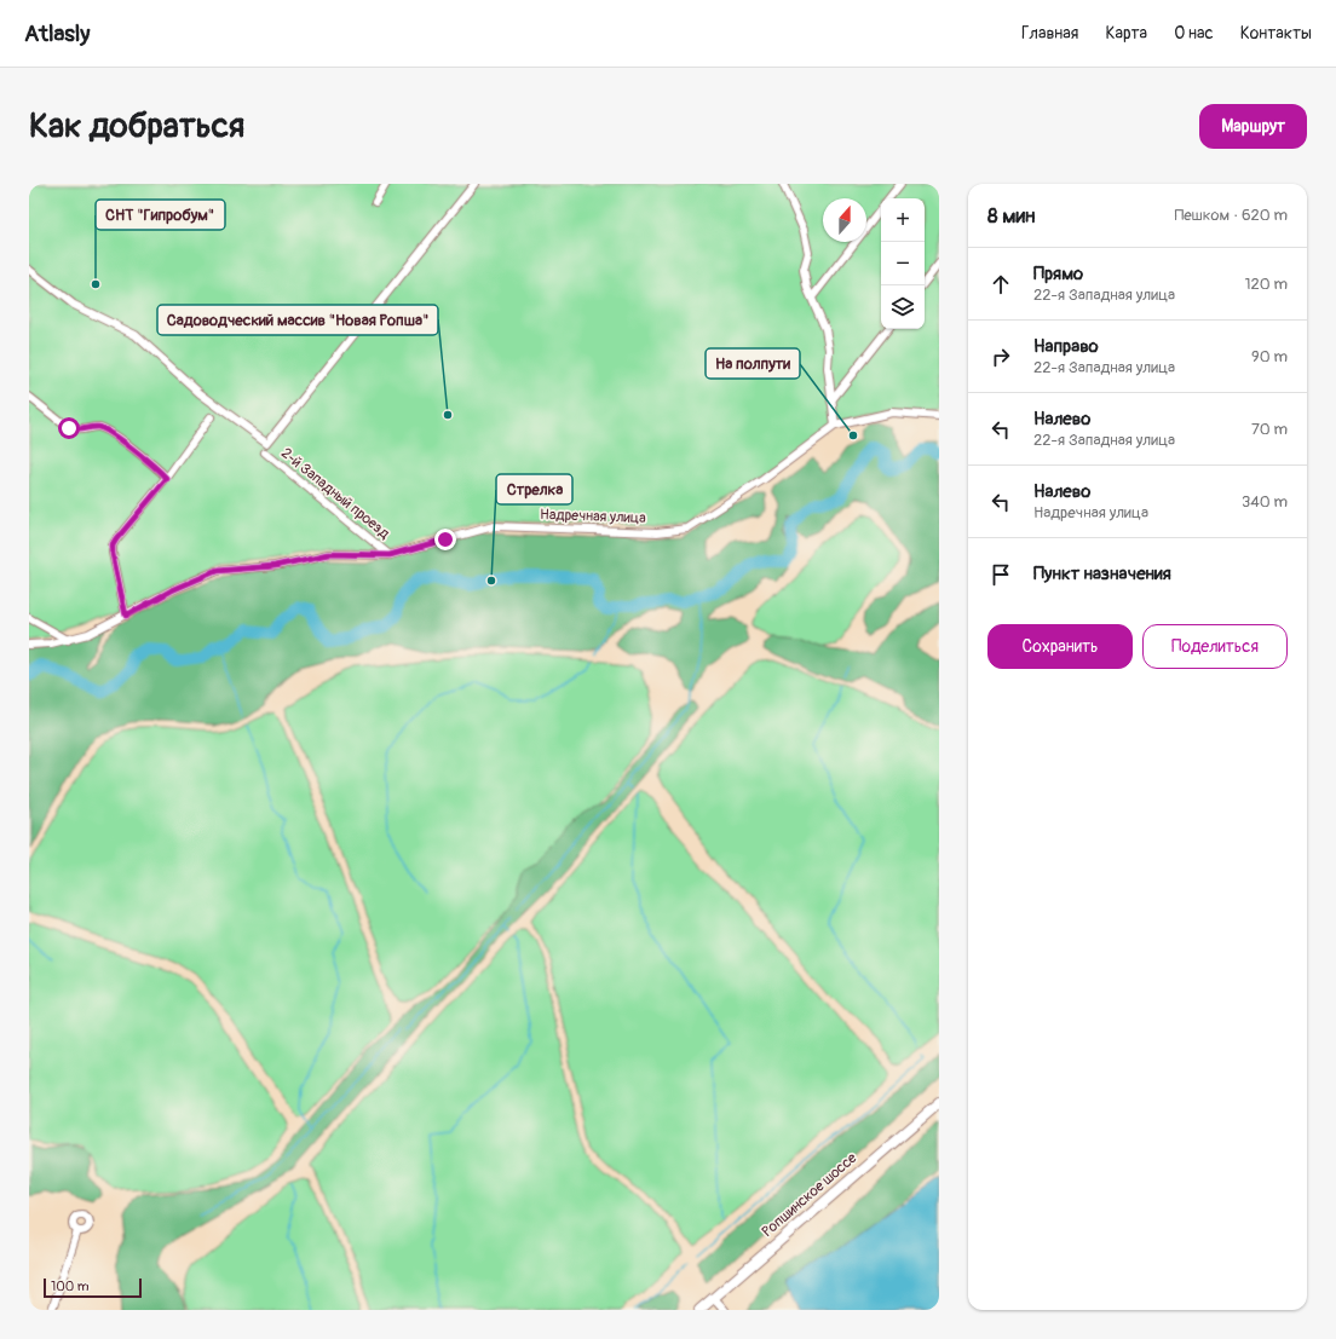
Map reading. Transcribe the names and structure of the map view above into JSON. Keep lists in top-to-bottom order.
{
  "streets": {
    "main road": ["Ропшинское шоссе"],
    "street": ["2-й Западный проезд", "Надречная улица"]
  },
  "crossings": [
    ["2-й Западный проезд", "Надречная улица"]
  ],
  "places": [
    "СНТ \"Гипробум\"",
    "Садоводческий массив \"Новая Ропша\"",
    "На полпути",
    "Стрелка"
  ],
  "scale_bar": "100 m",
  "north": "top",
  "page": {
    "header": "Atlasly",
    "nav": [
      "Главная",
      "Карта",
      "О нас",
      "Контакты"
    ],
    "buttons": [
      "Маршрут",
      ["Сохранить", "Поделиться"]
    ],
    "title": "Как добраться",
    "heading": ["8 мин", "Пешком · 620 m"],
    "map_buttons": ["+", "−"],
    "list": [
      ["Прямо", "22-я Западная улица", "120 m"],
      ["Направо", "22-я Западная улица", "90 m"],
      ["Налево", "22-я Западная улица", "70 m"],
      ["Налево", "Надречная улица", "340 m"],
      "Пункт назначения"
    ],
    "scale": "100 m"
  }
}
